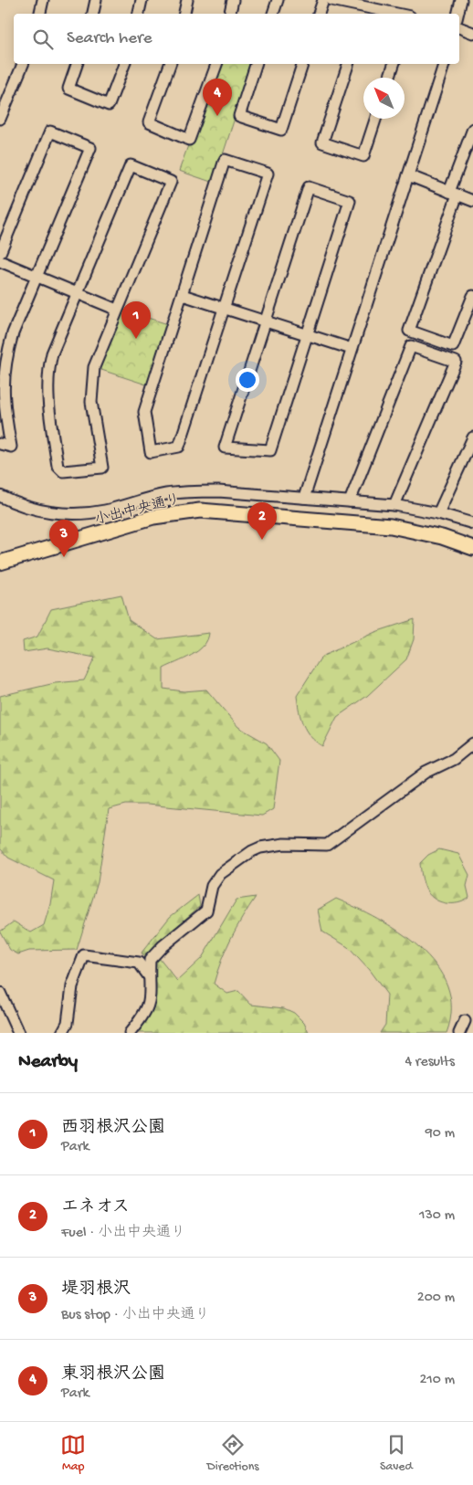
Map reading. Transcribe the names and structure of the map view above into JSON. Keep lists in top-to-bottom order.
{
  "streets": {
    "main road": ["小出中央通り"]
  },
  "north": "top left",
  "page": {
    "search": "Search here",
    "pins": [
      "4",
      "1",
      "2",
      "3"
    ],
    "heading": ["Nearby", "4 results"],
    "list": [
      {
        "mark": "1",
        "name": "西羽根沢公園",
        "note": "Park",
        "value": "90 m"
      },
      {
        "mark": "2",
        "name": "エネオス",
        "note": "Fuel · 小出中央通り",
        "value": "130 m"
      },
      {
        "mark": "3",
        "name": "堤羽根沢",
        "note": "Bus stop · 小出中央通り",
        "value": "200 m"
      },
      {
        "mark": "4",
        "name": "東羽根沢公園",
        "note": "Park",
        "value": "210 m"
      }
    ],
    "nav": ["Map", "Directions", "Saved"]
  }
}
